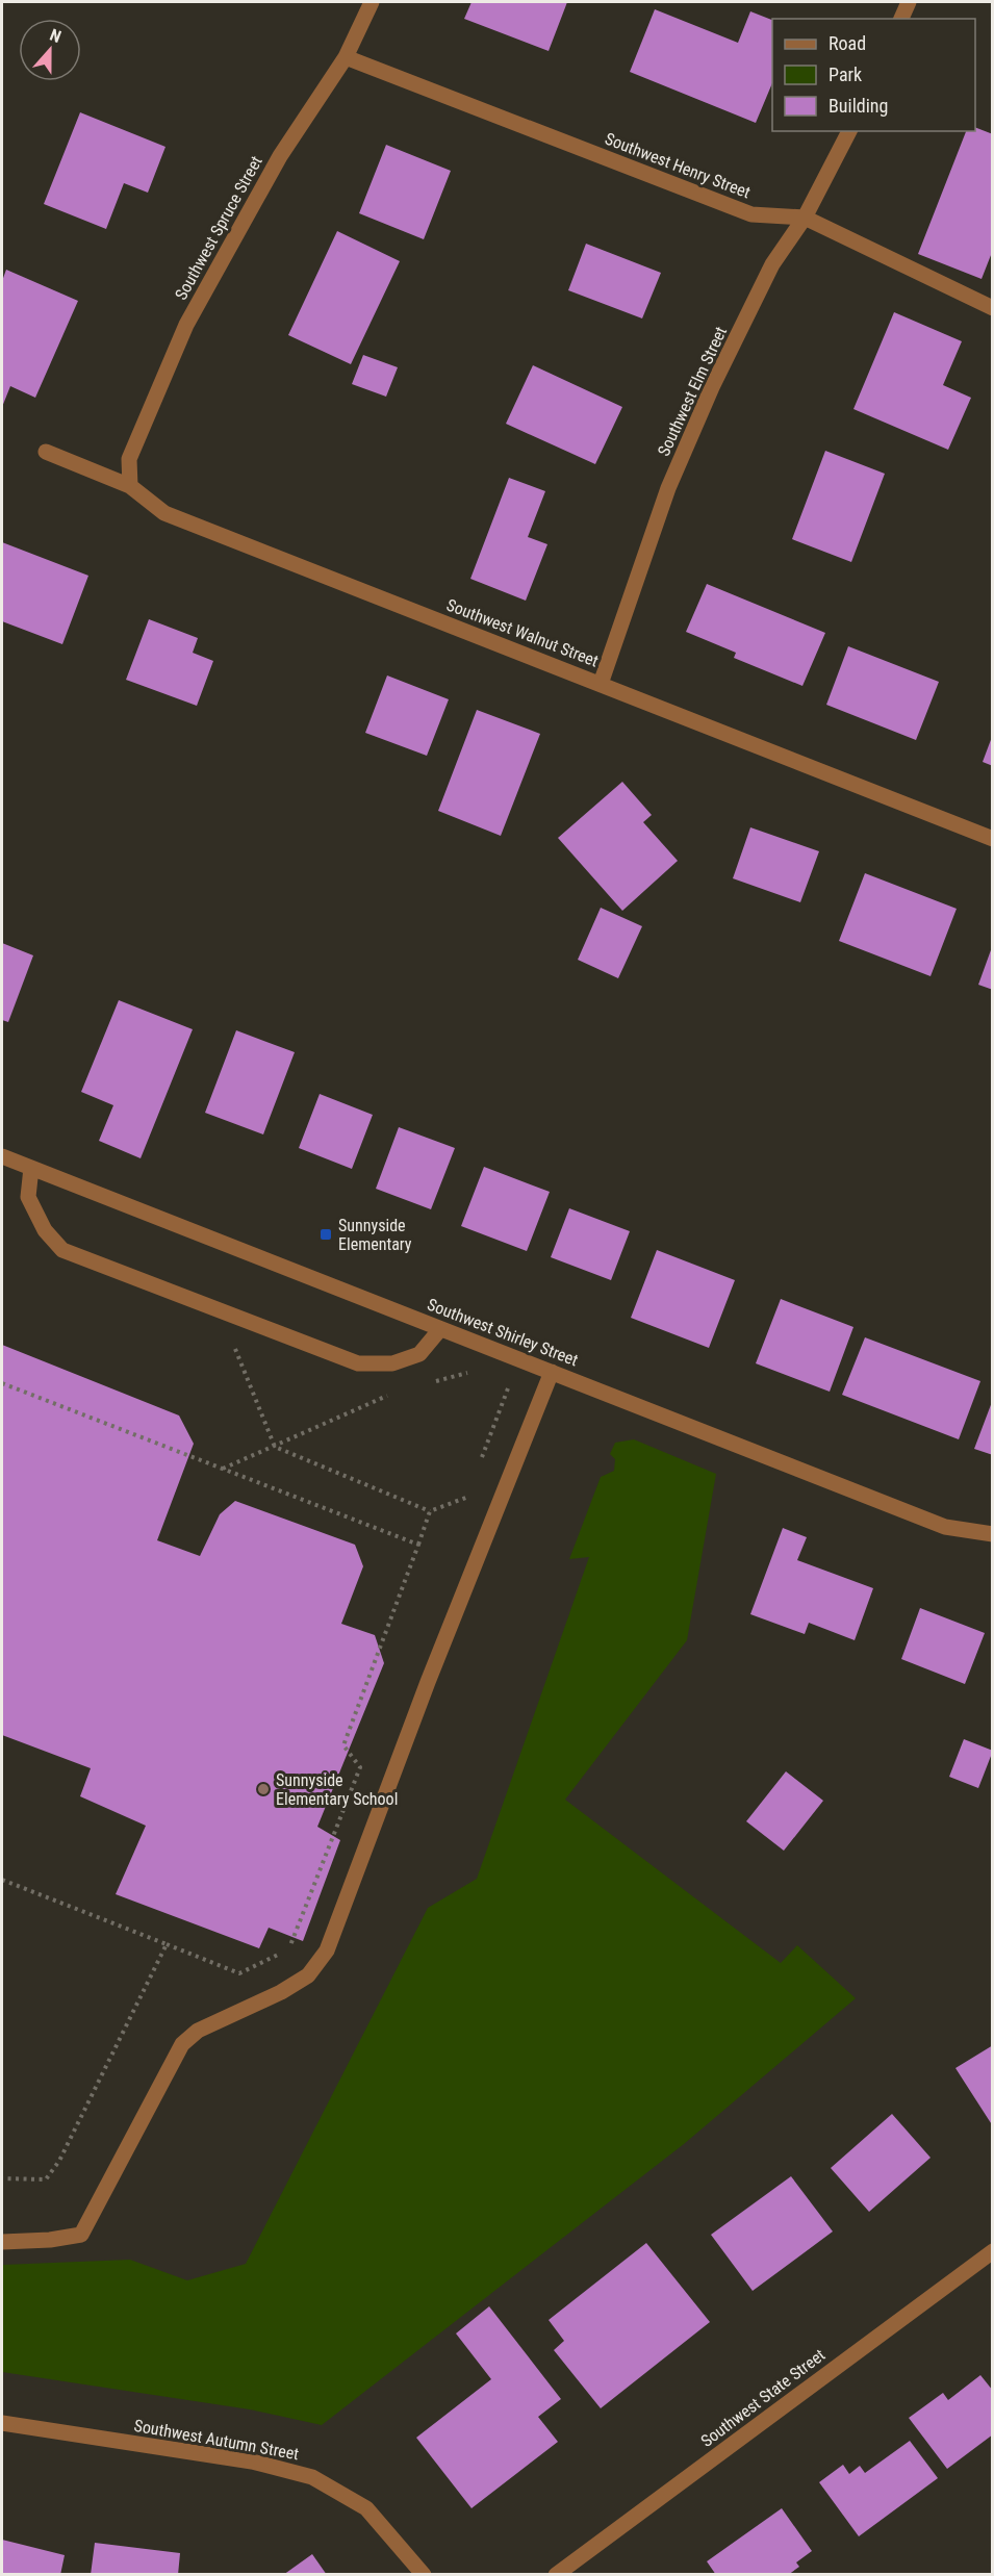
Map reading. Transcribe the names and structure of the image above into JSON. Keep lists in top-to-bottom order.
{
  "streets": {
    "street": [
      "Southwest Henry Street",
      "Southwest Spruce Street",
      "Southwest Elm Street",
      "Southwest Walnut Street",
      "Southwest Shirley Street",
      "Southwest State Street",
      "Southwest Autumn Street"
    ]
  },
  "crossings": [
    ["Southwest Henry Street", "Southwest Spruce Street"],
    ["Southwest Henry Street", "Southwest Elm Street"],
    ["Southwest Spruce Street", "Southwest Walnut Street"],
    ["Southwest Elm Street", "Southwest Walnut Street"]
  ],
  "places": {
    "transit": ["Sunnyside Elementary"],
    "other": ["Sunnyside Elementary School"]
  },
  "legend": ["Road", "Park", "Building"],
  "north": "top"
}
